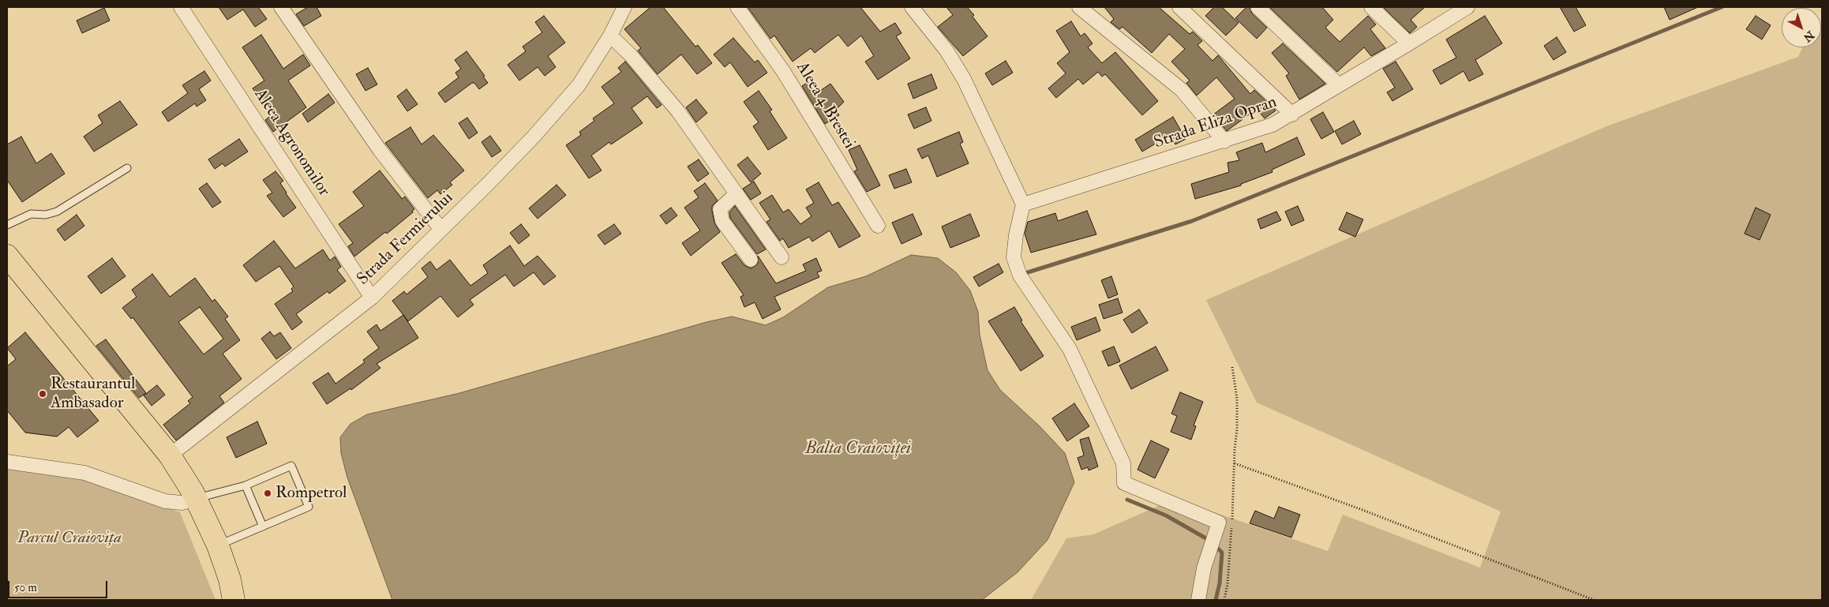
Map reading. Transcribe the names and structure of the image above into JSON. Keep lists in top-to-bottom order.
{
  "streets": {
    "street": [
      "Aleea 4 Brestei",
      "Strada Eliza Opran",
      "Aleea Agronomilor",
      "Strada Fermierului"
    ]
  },
  "crossings": [
    ["Aleea Agronomilor", "Strada Fermierului"]
  ],
  "water": ["Balta Craioviței"],
  "parks": ["Parcul Craiovița"],
  "places": ["Restaurantul Ambasador", "Rompetrol"],
  "scale_bar": "50 m",
  "north": "bottom right"
}
